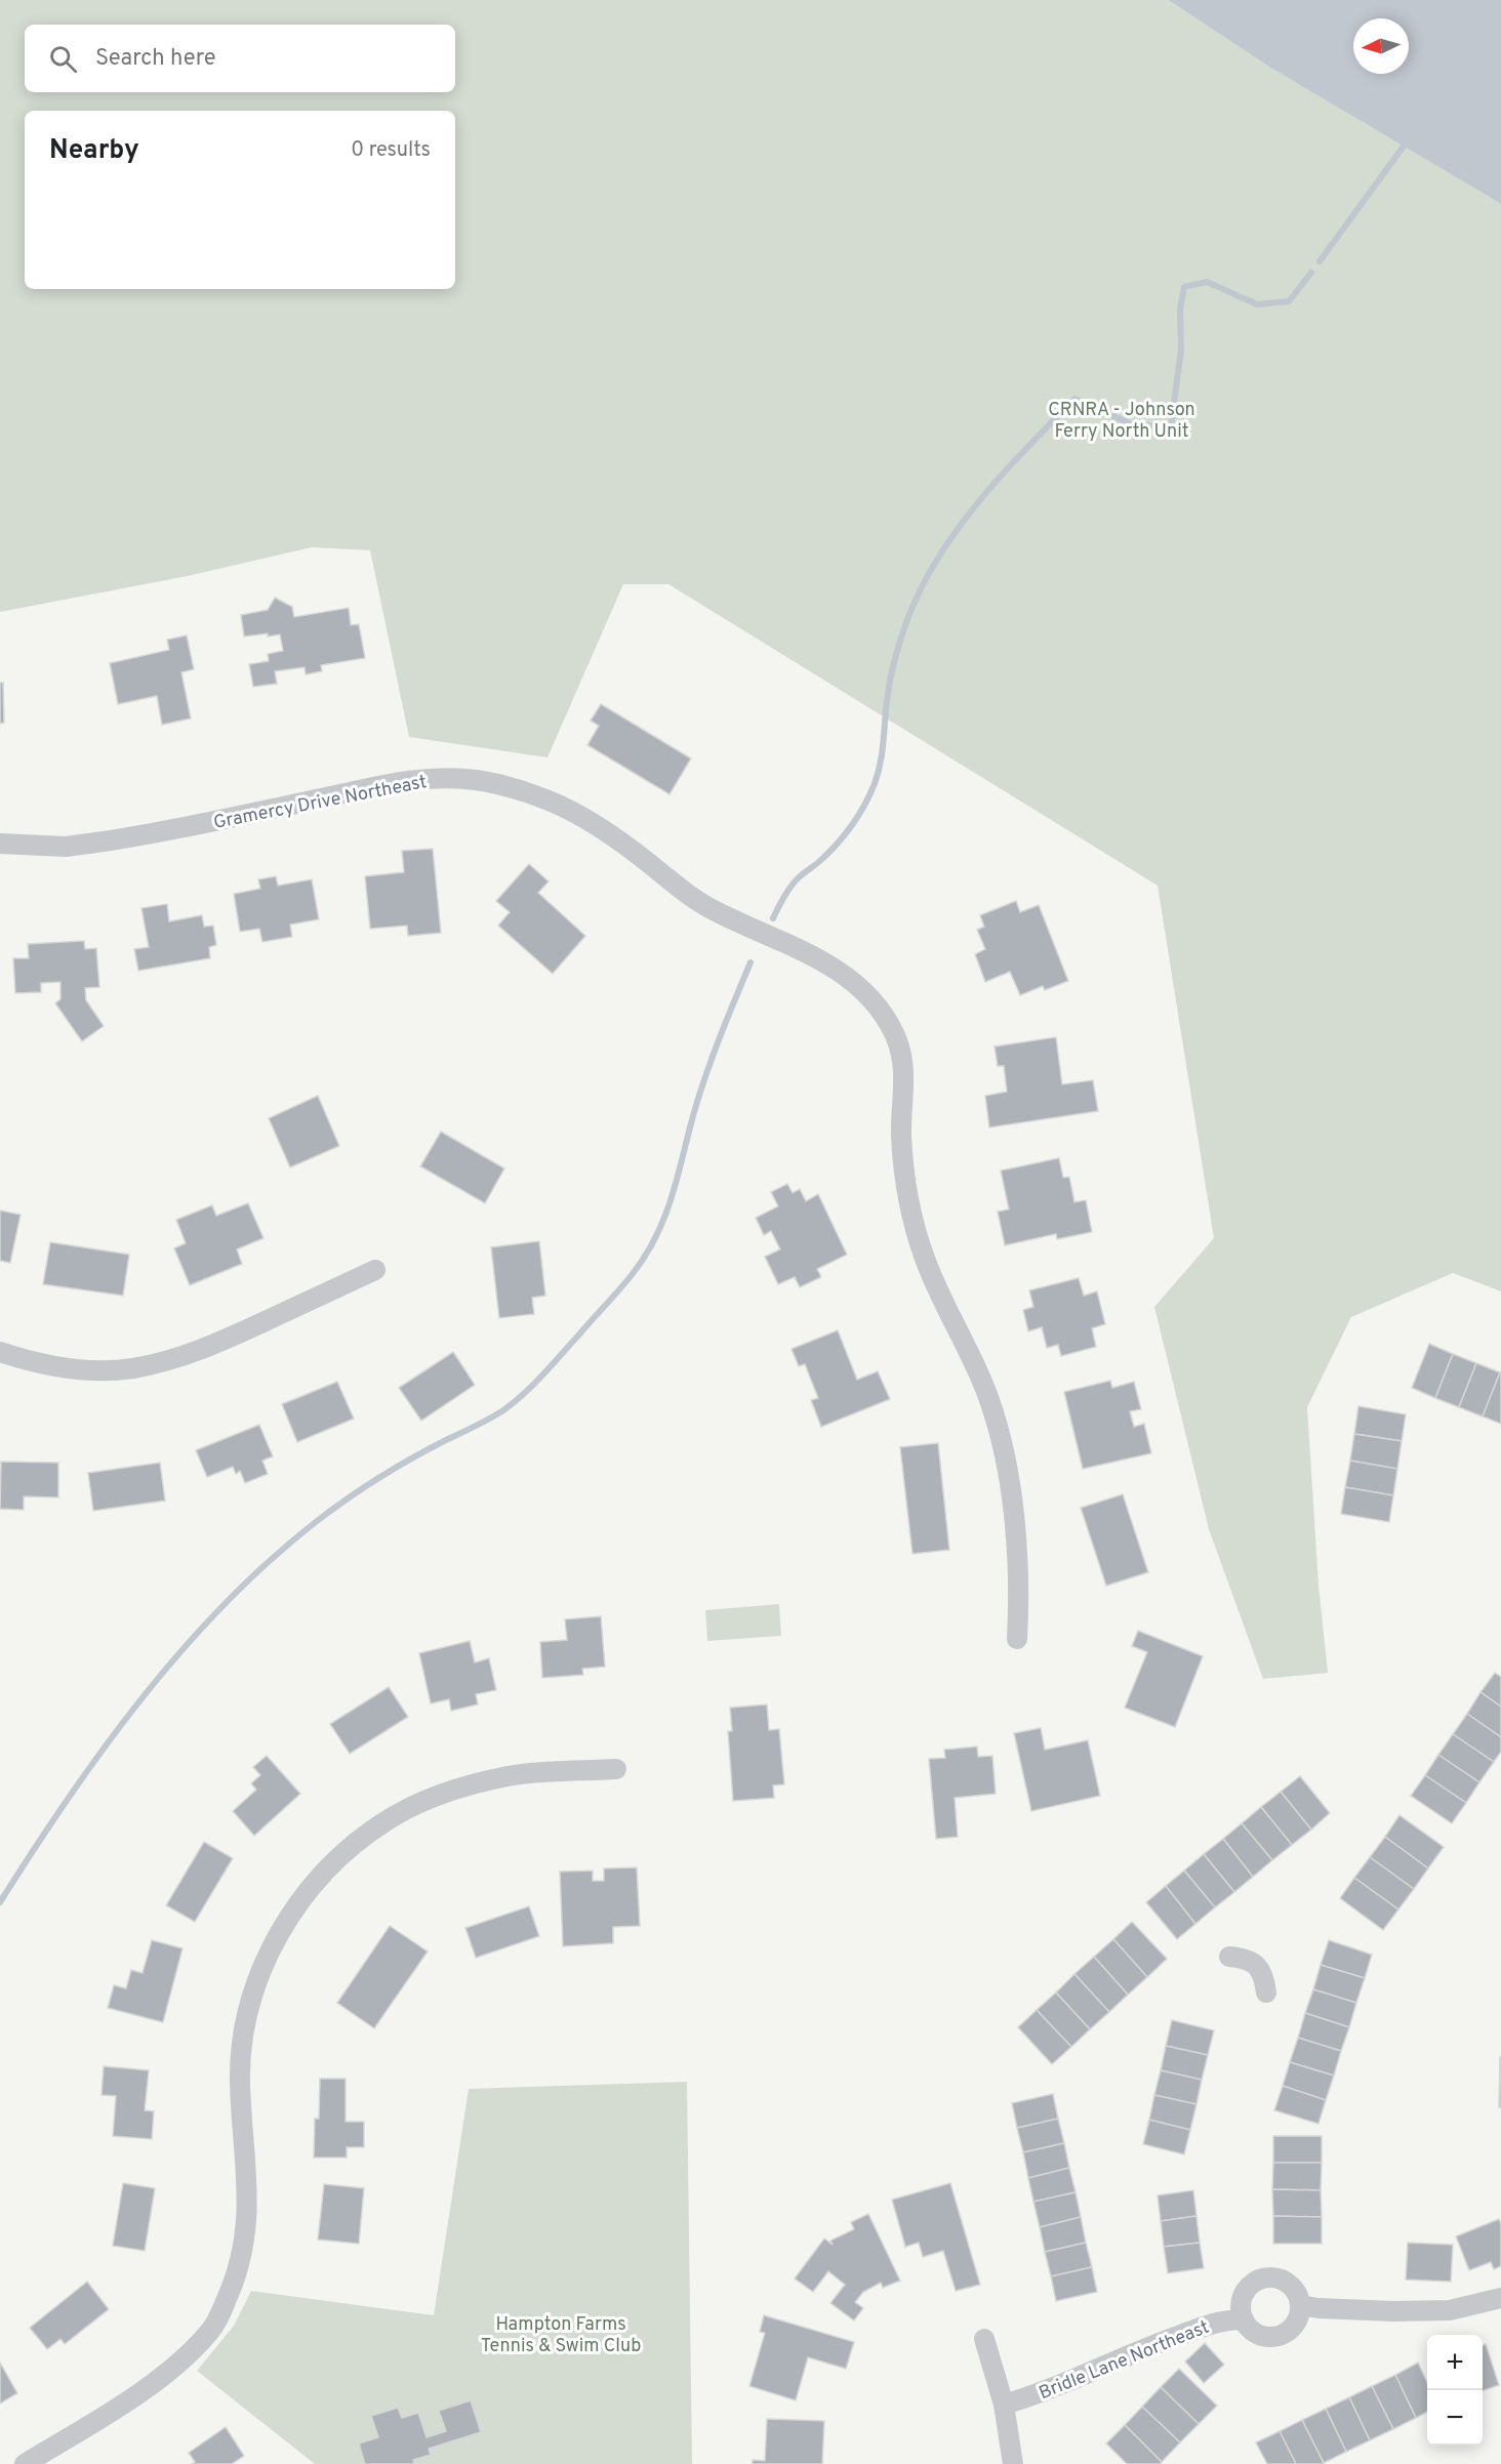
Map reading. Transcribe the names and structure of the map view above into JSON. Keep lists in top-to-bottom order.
{
  "streets": {
    "street": ["Gramercy Drive Northeast", "Bridle Lane Northeast"]
  },
  "parks": ["CRNRA - Johnson Ferry North Unit", "Hampton Farms Tennis & Swim Club"],
  "north": "left",
  "page": {
    "search": "Search here",
    "heading": ["Nearby", "0 results"],
    "map_buttons": ["+", "−"]
  }
}
